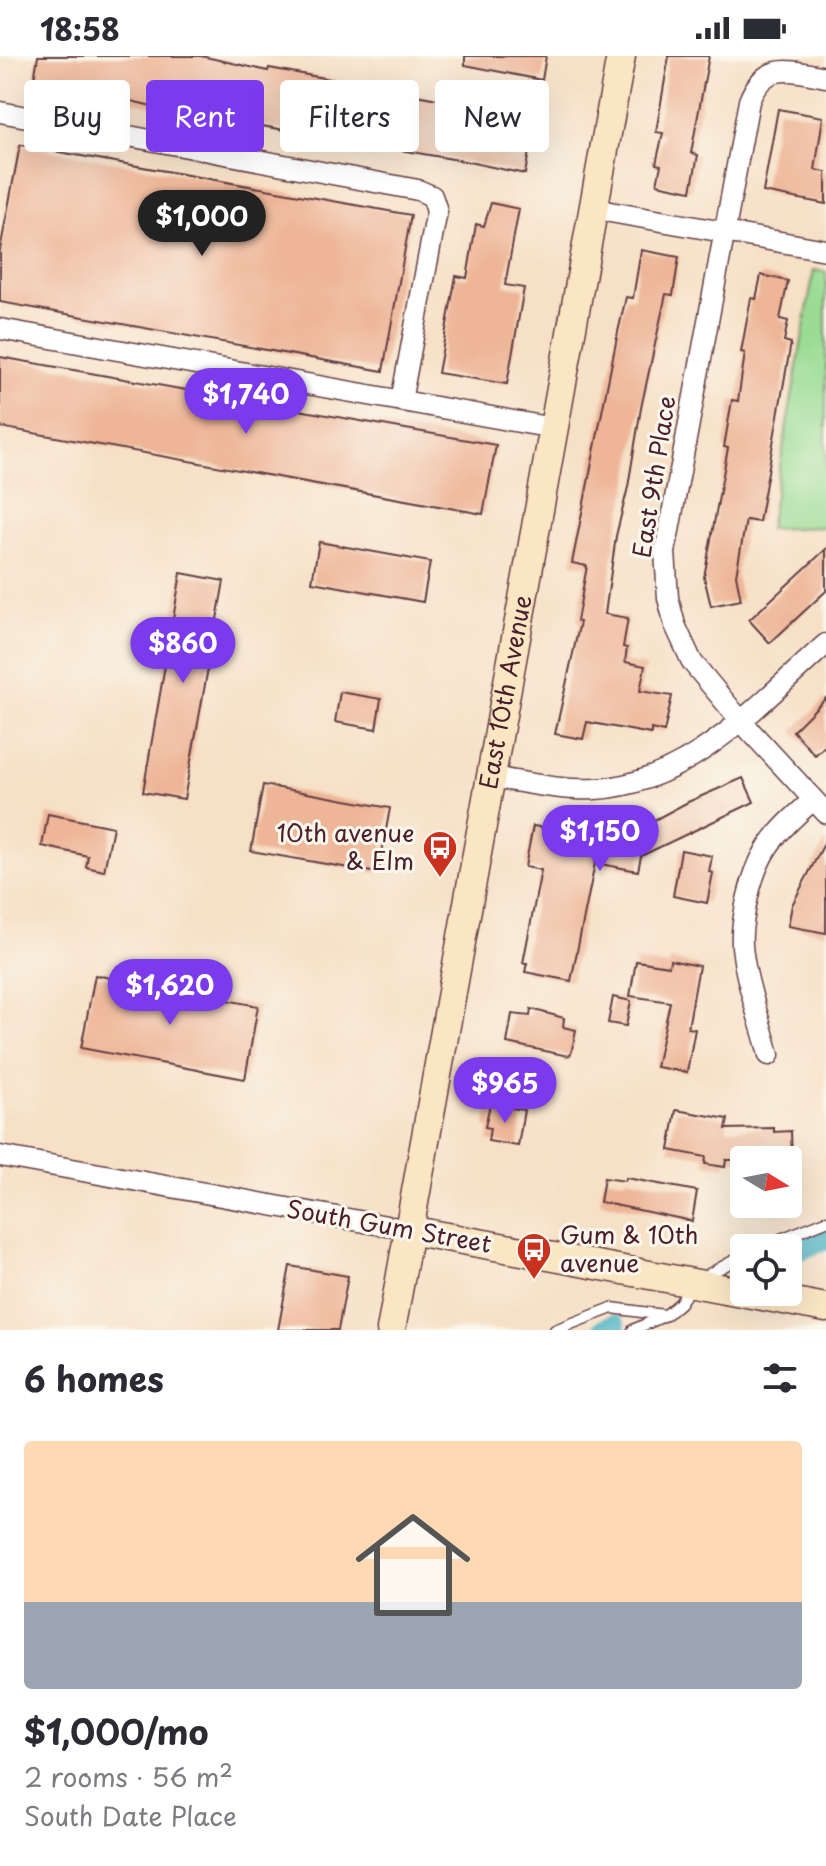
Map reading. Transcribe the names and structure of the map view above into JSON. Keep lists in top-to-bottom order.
{
  "streets": {
    "main road": ["East 10th Avenue", "South Gum Street"],
    "street": ["East 9th Place"]
  },
  "crossings": [
    ["East 10th Avenue", "South Gum Street"]
  ],
  "places": {
    "bus stop": ["10th avenue & Elm", "Gum & 10th avenue"]
  },
  "north": "right",
  "page": {
    "status": "18:58",
    "chip": [
      "Buy",
      "Rent",
      "Filters",
      "New"
    ],
    "price": [
      "$1,000",
      "$1,740",
      "$860",
      "$1,150",
      "$1,620",
      "$965"
    ],
    "heading": "6 homes",
    "list": [
      {
        "name": "$1,000/mo",
        "note": "2 rooms · 56 m² · South Date Place"
      }
    ]
  }
}
